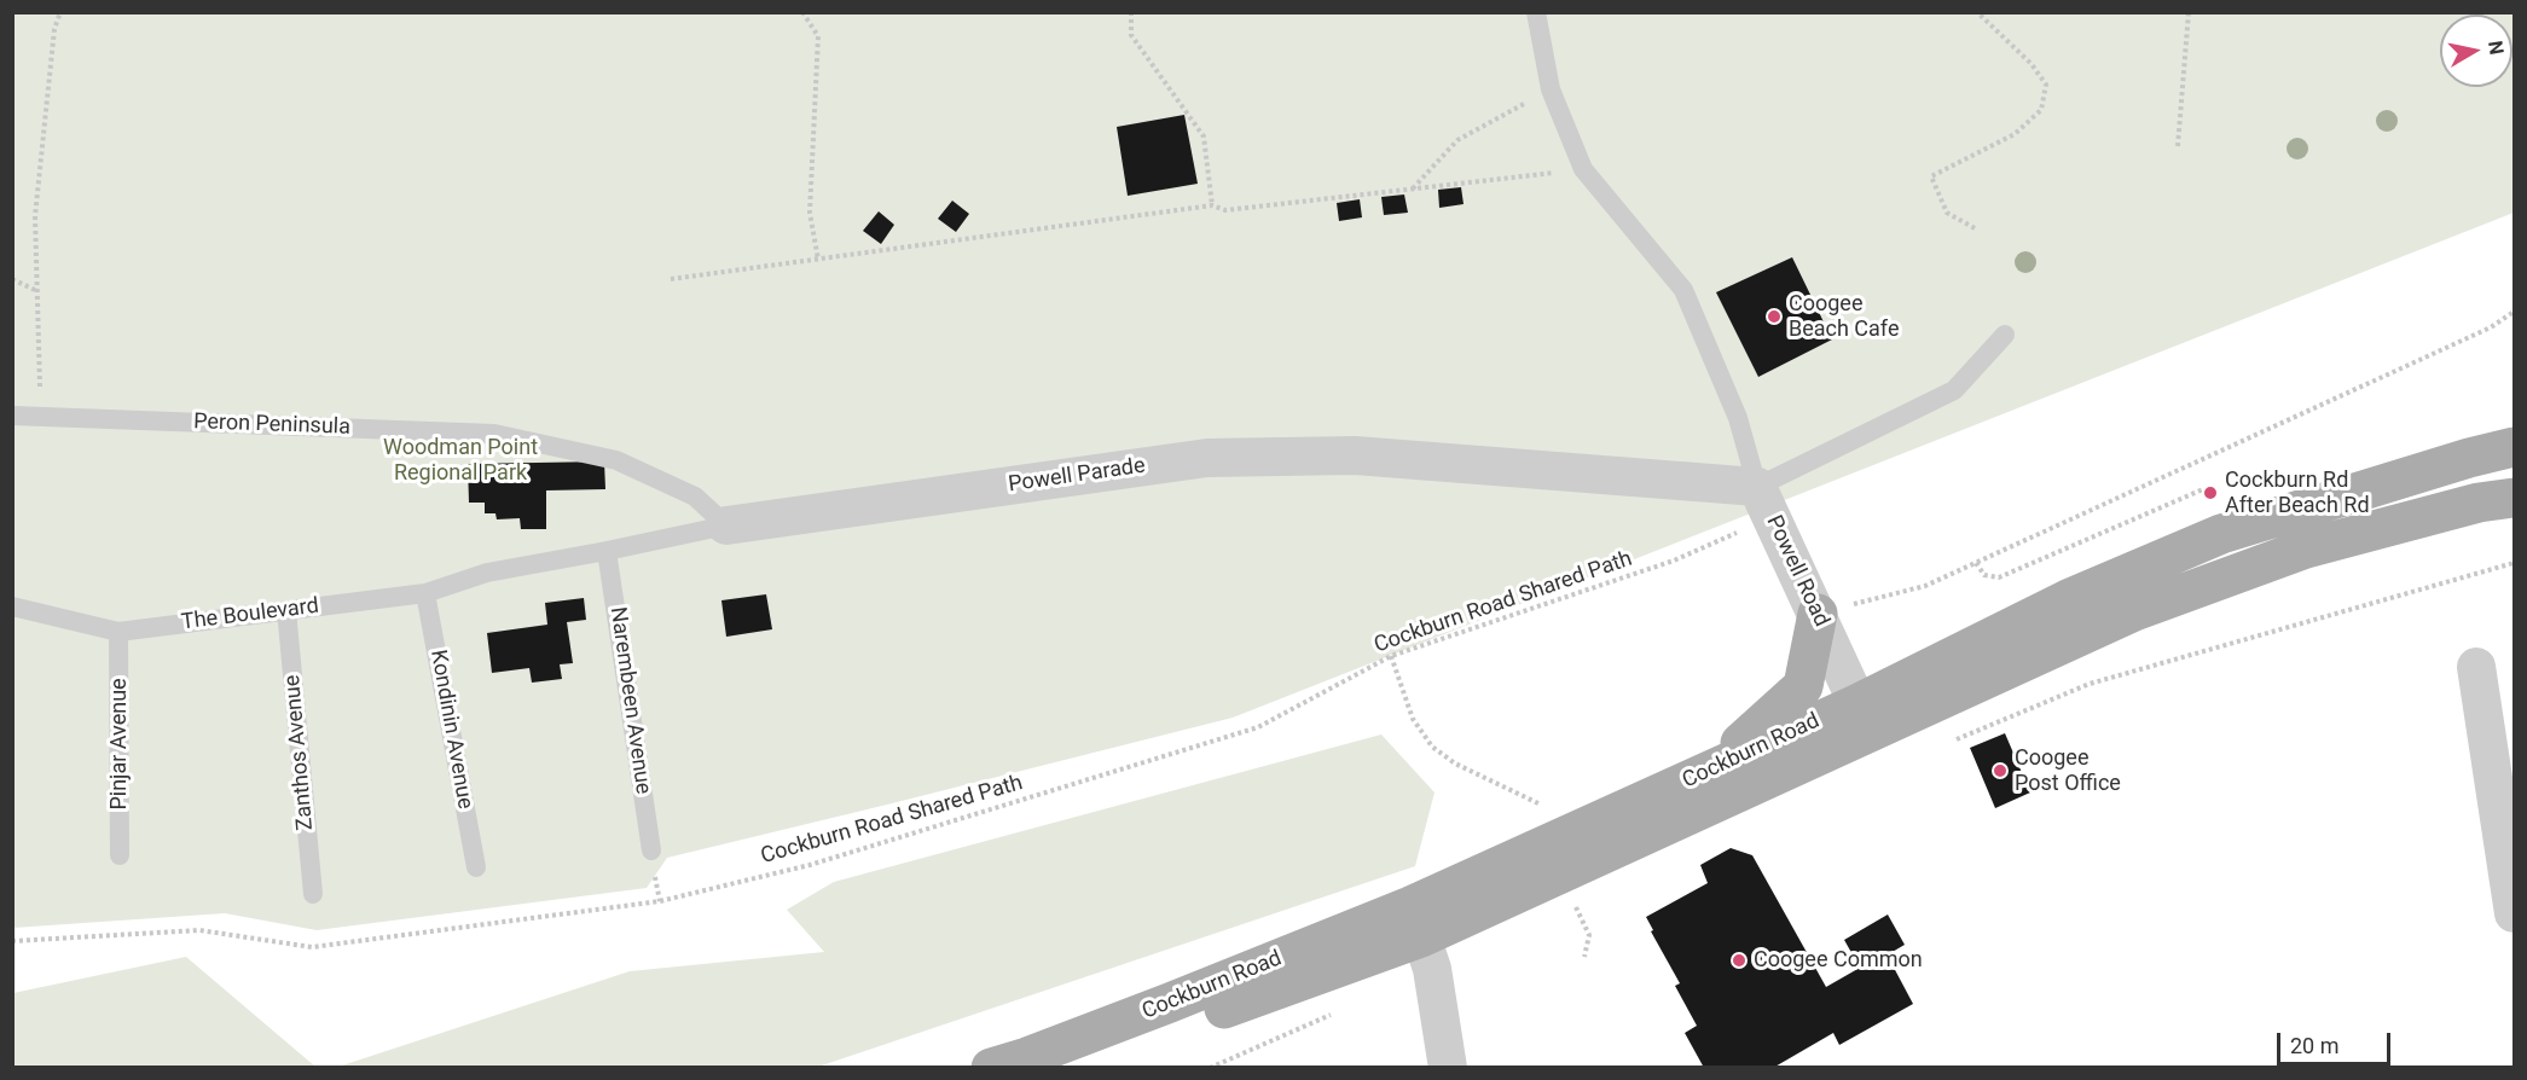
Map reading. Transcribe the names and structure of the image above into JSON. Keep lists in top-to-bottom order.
{
  "streets": {
    "main road": ["Cockburn Road"],
    "street": ["Powell Parade", "Powell Road"],
    "lane": [
      "Peron Peninsula",
      "The Boulevard",
      "Narembeen Avenue",
      "Kondinin Avenue",
      "Pinjar Avenue",
      "Zanthos Avenue"
    ],
    "path": ["Cockburn Road Shared Path"]
  },
  "crossings": [
    ["Peron Peninsula", "Powell Parade"],
    ["Powell Parade", "Powell Road"],
    ["Powell Parade", "The Boulevard"],
    ["Powell Parade", "Narembeen Avenue"],
    ["Powell Road", "Cockburn Road"],
    ["The Boulevard", "Kondinin Avenue"],
    ["The Boulevard", "Pinjar Avenue"],
    ["The Boulevard", "Zanthos Avenue"]
  ],
  "parks": ["Woodman Point Regional Park"],
  "places": [
    "Coogee Beach Cafe",
    "Cockburn Rd After Beach Rd",
    "Coogee Post Office",
    "Coogee Common"
  ],
  "scale_bar": "20 m",
  "north": "right"
}
